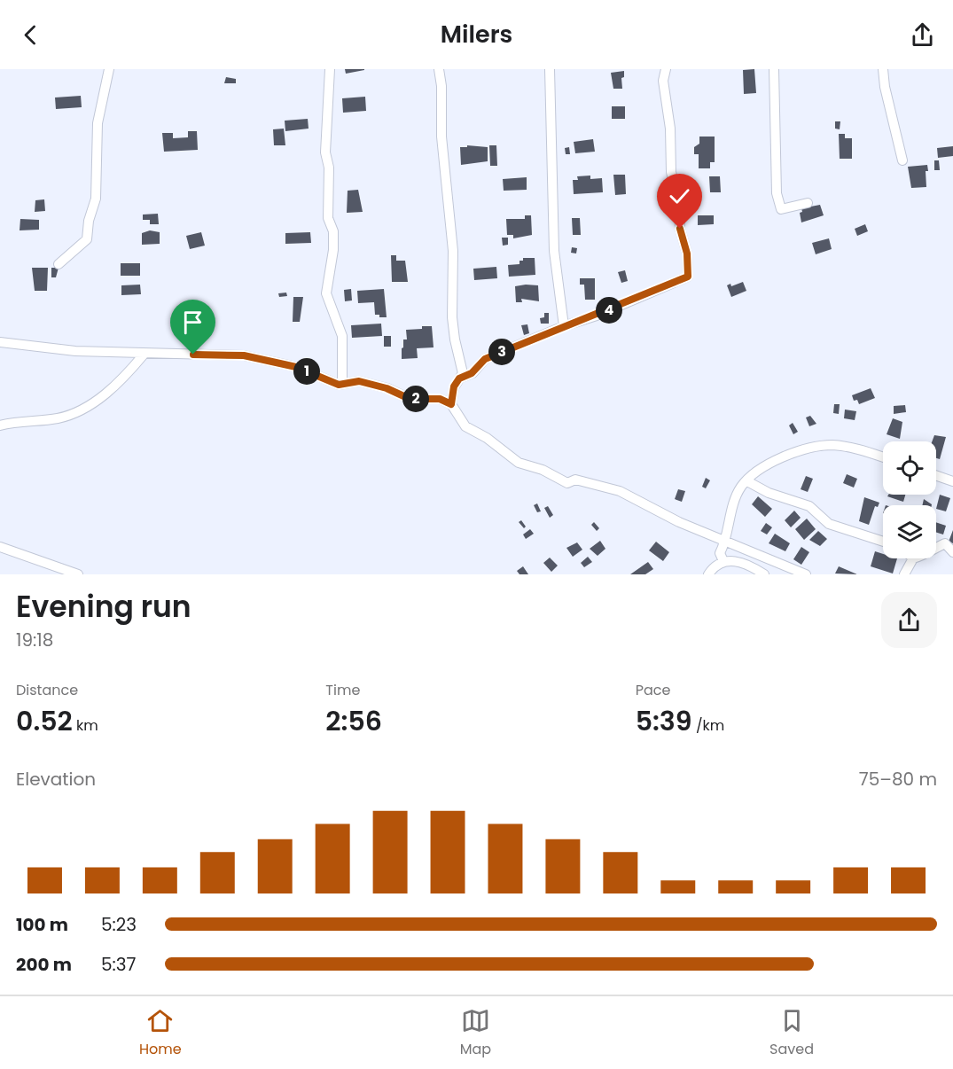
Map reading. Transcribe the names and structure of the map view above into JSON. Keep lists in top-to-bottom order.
{
  "page": {
    "header": "Milers",
    "pins": [
      "4",
      "3",
      "1",
      "2"
    ],
    "heading": ["Evening run", "19:18"],
    "stats": [
      ["Distance", "0.52 km"],
      ["Time", "2:56"],
      ["Pace", "5:39 /km"]
    ],
    "chart": ["Elevation", "75–80 m"],
    "list": [
      {
        "name": "100 m",
        "note": "5:23"
      },
      {
        "name": "200 m",
        "note": "5:37"
      }
    ],
    "tabs": ["Home", "Map", "Saved"]
  }
}
